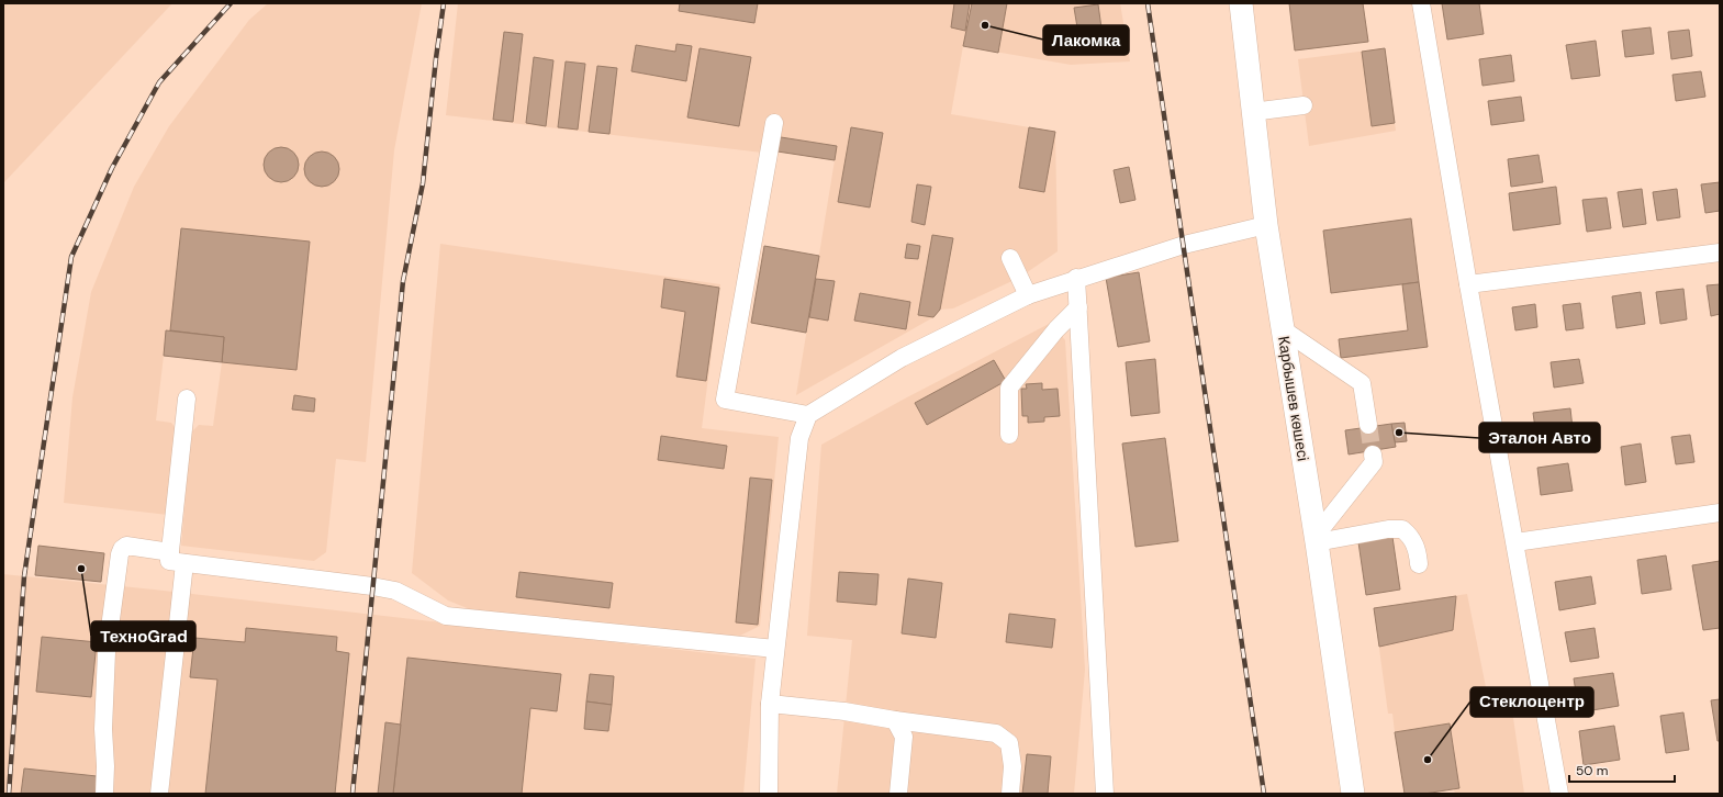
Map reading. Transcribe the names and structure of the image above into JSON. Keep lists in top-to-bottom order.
{
  "streets": {
    "main road": ["Карбышев көшесі"]
  },
  "places": [
    "Лакомка",
    "Эталон Авто",
    "ТехноGrad",
    "Стеклоцентр"
  ],
  "scale_bar": "50 m"
}
